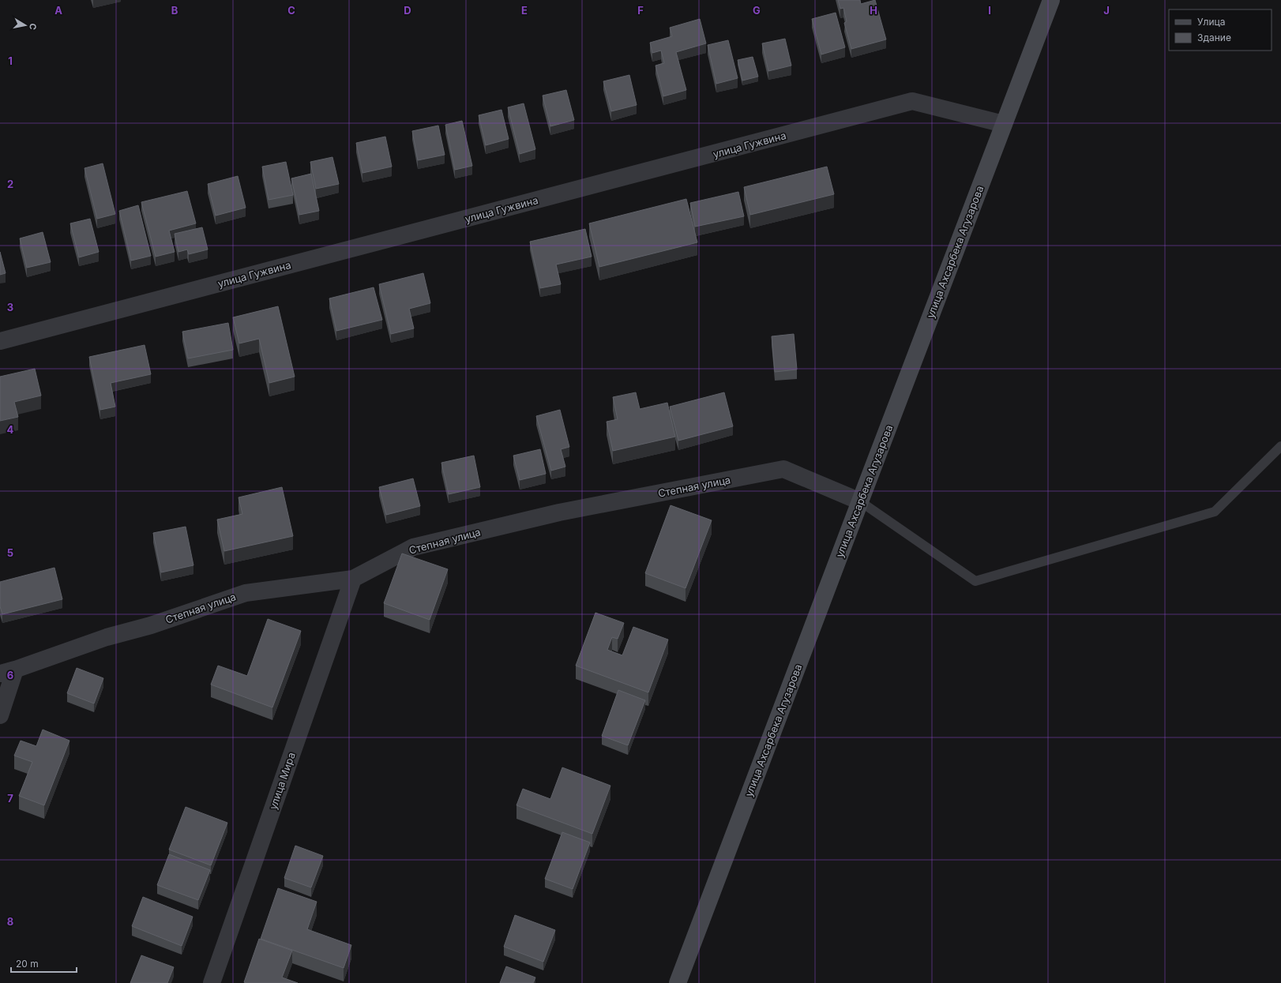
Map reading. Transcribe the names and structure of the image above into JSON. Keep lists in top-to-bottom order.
{
  "streets": {
    "street": [
      "улица Гужвина",
      "улица Ахсарбека Агузарова",
      "Степная улица",
      "улица Мира"
    ]
  },
  "crossings": [
    ["улица Гужвина", "улица Ахсарбека Агузарова"],
    ["улица Ахсарбека Агузарова", "Степная улица"],
    ["Степная улица", "улица Мира"]
  ],
  "legend": ["Улица", "Здание"],
  "scale_bar": "20 m",
  "north": "right",
  "grid": {
    "columns": [
      "A",
      "B",
      "C",
      "D",
      "E",
      "F",
      "G",
      "H",
      "I",
      "J"
    ],
    "rows": [
      "1",
      "2",
      "3",
      "4",
      "5",
      "6",
      "7",
      "8"
    ]
  }
}
